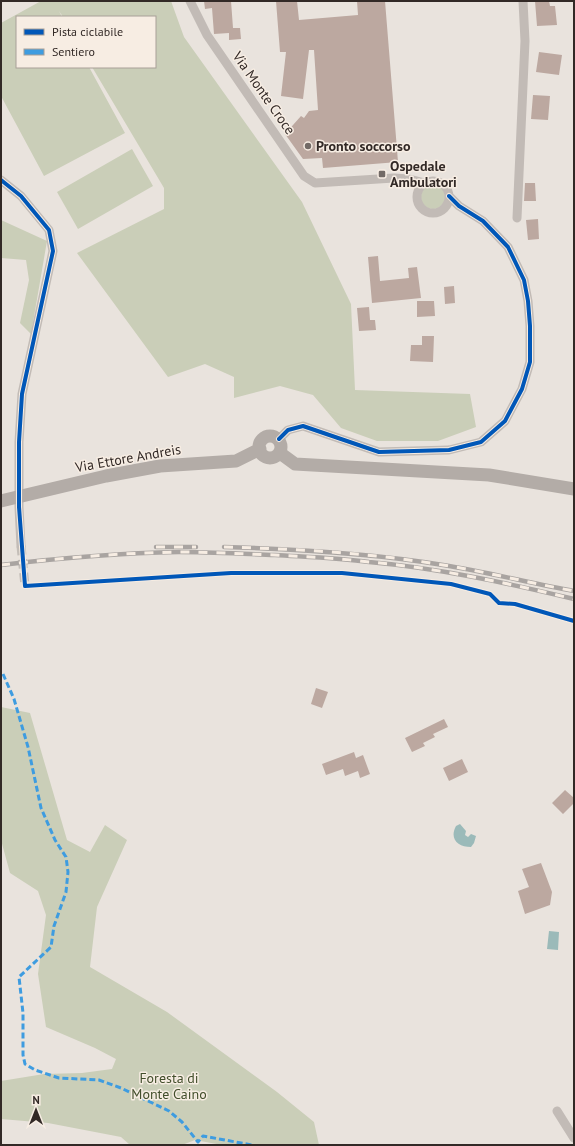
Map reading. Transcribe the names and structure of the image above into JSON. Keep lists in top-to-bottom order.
{
  "streets": {
    "street": ["Via Monte Croce", "Via Ettore Andreis"]
  },
  "parks": ["Foresta di Monte Caino"],
  "places": {
    "other": ["Pronto soccorso"],
    "transit": ["Ospedale Ambulatori"]
  },
  "legend": ["Pista ciclabile", "Sentiero"],
  "north": "top"
}
